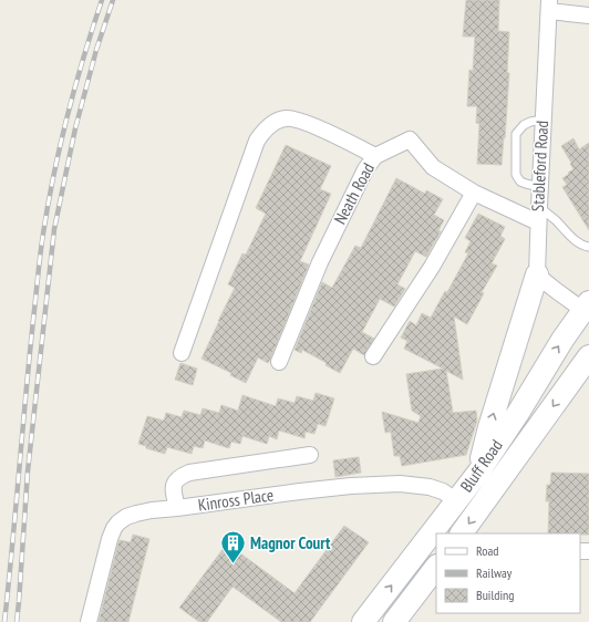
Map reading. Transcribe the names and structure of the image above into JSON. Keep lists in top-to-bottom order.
{
  "streets": {
    "main road": ["Bluff Road"],
    "street": ["Stableford Road", "Neath Road", "Kinross Place"]
  },
  "crossings": [
    ["Stableford Road", "Neath Road"],
    ["Bluff Road", "Kinross Place"]
  ],
  "places": {
    "building": ["Magnor Court"]
  },
  "legend": ["Road", "Railway", "Building"]
}
